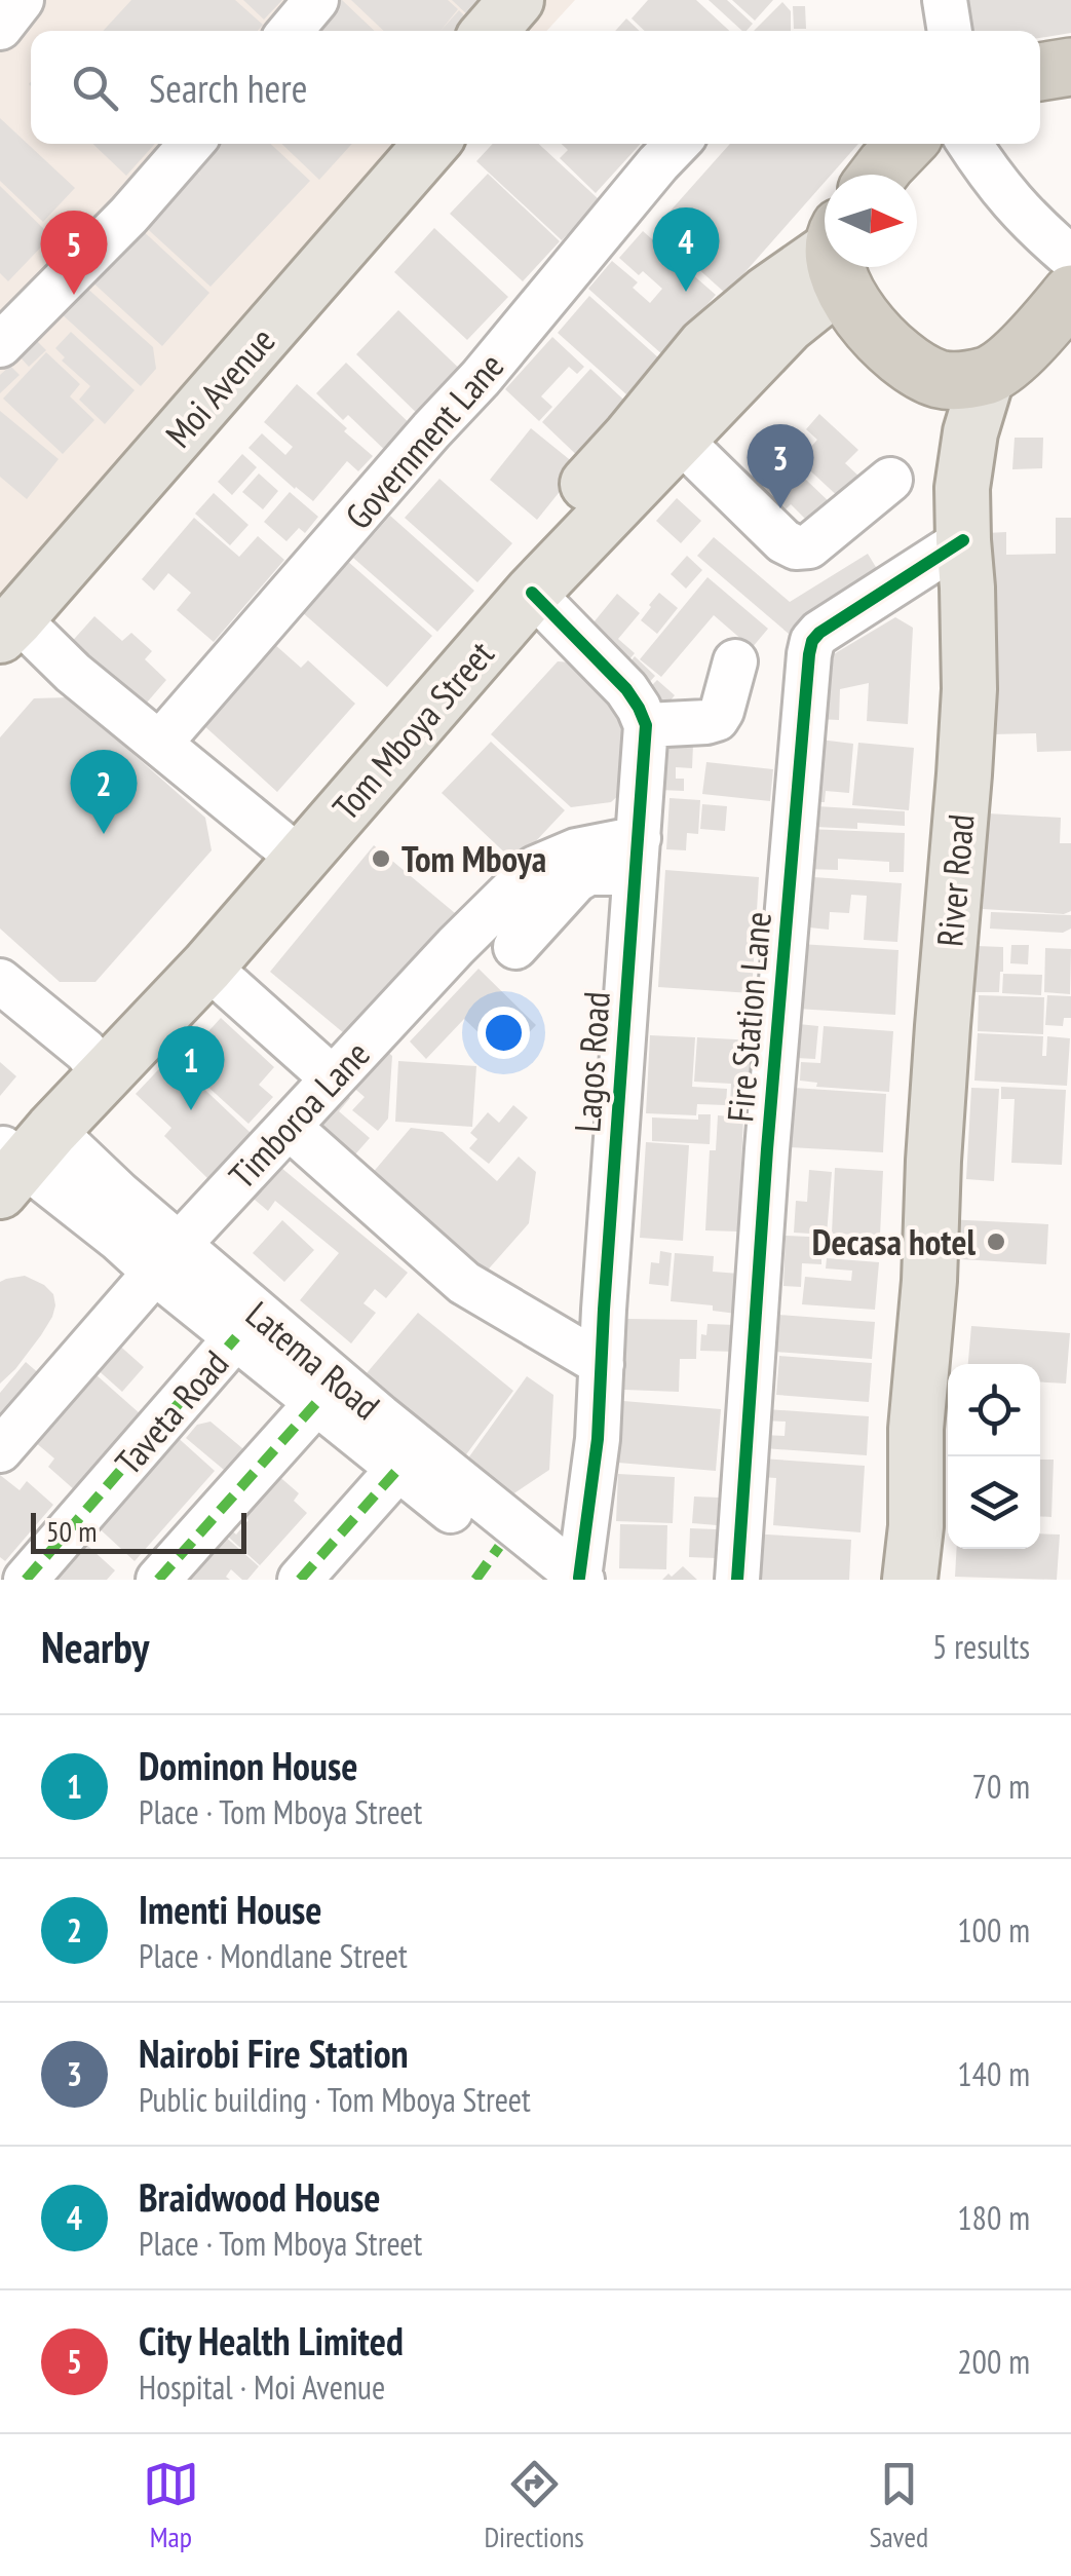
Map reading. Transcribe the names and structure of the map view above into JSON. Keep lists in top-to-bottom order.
{
  "streets": {
    "main road": ["Moi Avenue", "Tom Mboya Street", "River Road"],
    "street": [
      "Government Lane",
      "Fire Station Lane",
      "Lagos Road",
      "Timboroa Lane",
      "Latema Road",
      "Taveta Road"
    ]
  },
  "crossings": [
    ["Tom Mboya Street", "Latema Road"],
    ["River Road", "Fire Station Lane"],
    ["Lagos Road", "Timboroa Lane"],
    ["Lagos Road", "Latema Road"],
    ["Timboroa Lane", "Latema Road"],
    ["Latema Road", "Taveta Road"]
  ],
  "places": ["Tom Mboya", "Decasa hotel"],
  "scale_bar": "50 m",
  "north": "right",
  "page": {
    "search": "Search here",
    "pins": [
      "4",
      "5",
      "3",
      "2",
      "1"
    ],
    "scale": "50 m",
    "heading": ["Nearby", "5 results"],
    "list": [
      {
        "mark": "1",
        "name": "Dominon House",
        "note": "Place · Tom Mboya Street",
        "value": "70 m"
      },
      {
        "mark": "2",
        "name": "Imenti House",
        "note": "Place · Mondlane Street",
        "value": "100 m"
      },
      {
        "mark": "3",
        "name": "Nairobi Fire Station",
        "note": "Public building · Tom Mboya Street",
        "value": "140 m"
      },
      {
        "mark": "4",
        "name": "Braidwood House",
        "note": "Place · Tom Mboya Street",
        "value": "180 m"
      },
      {
        "mark": "5",
        "name": "City Health Limited",
        "note": "Hospital · Moi Avenue",
        "value": "200 m"
      }
    ],
    "nav": ["Map", "Directions", "Saved"]
  }
}
